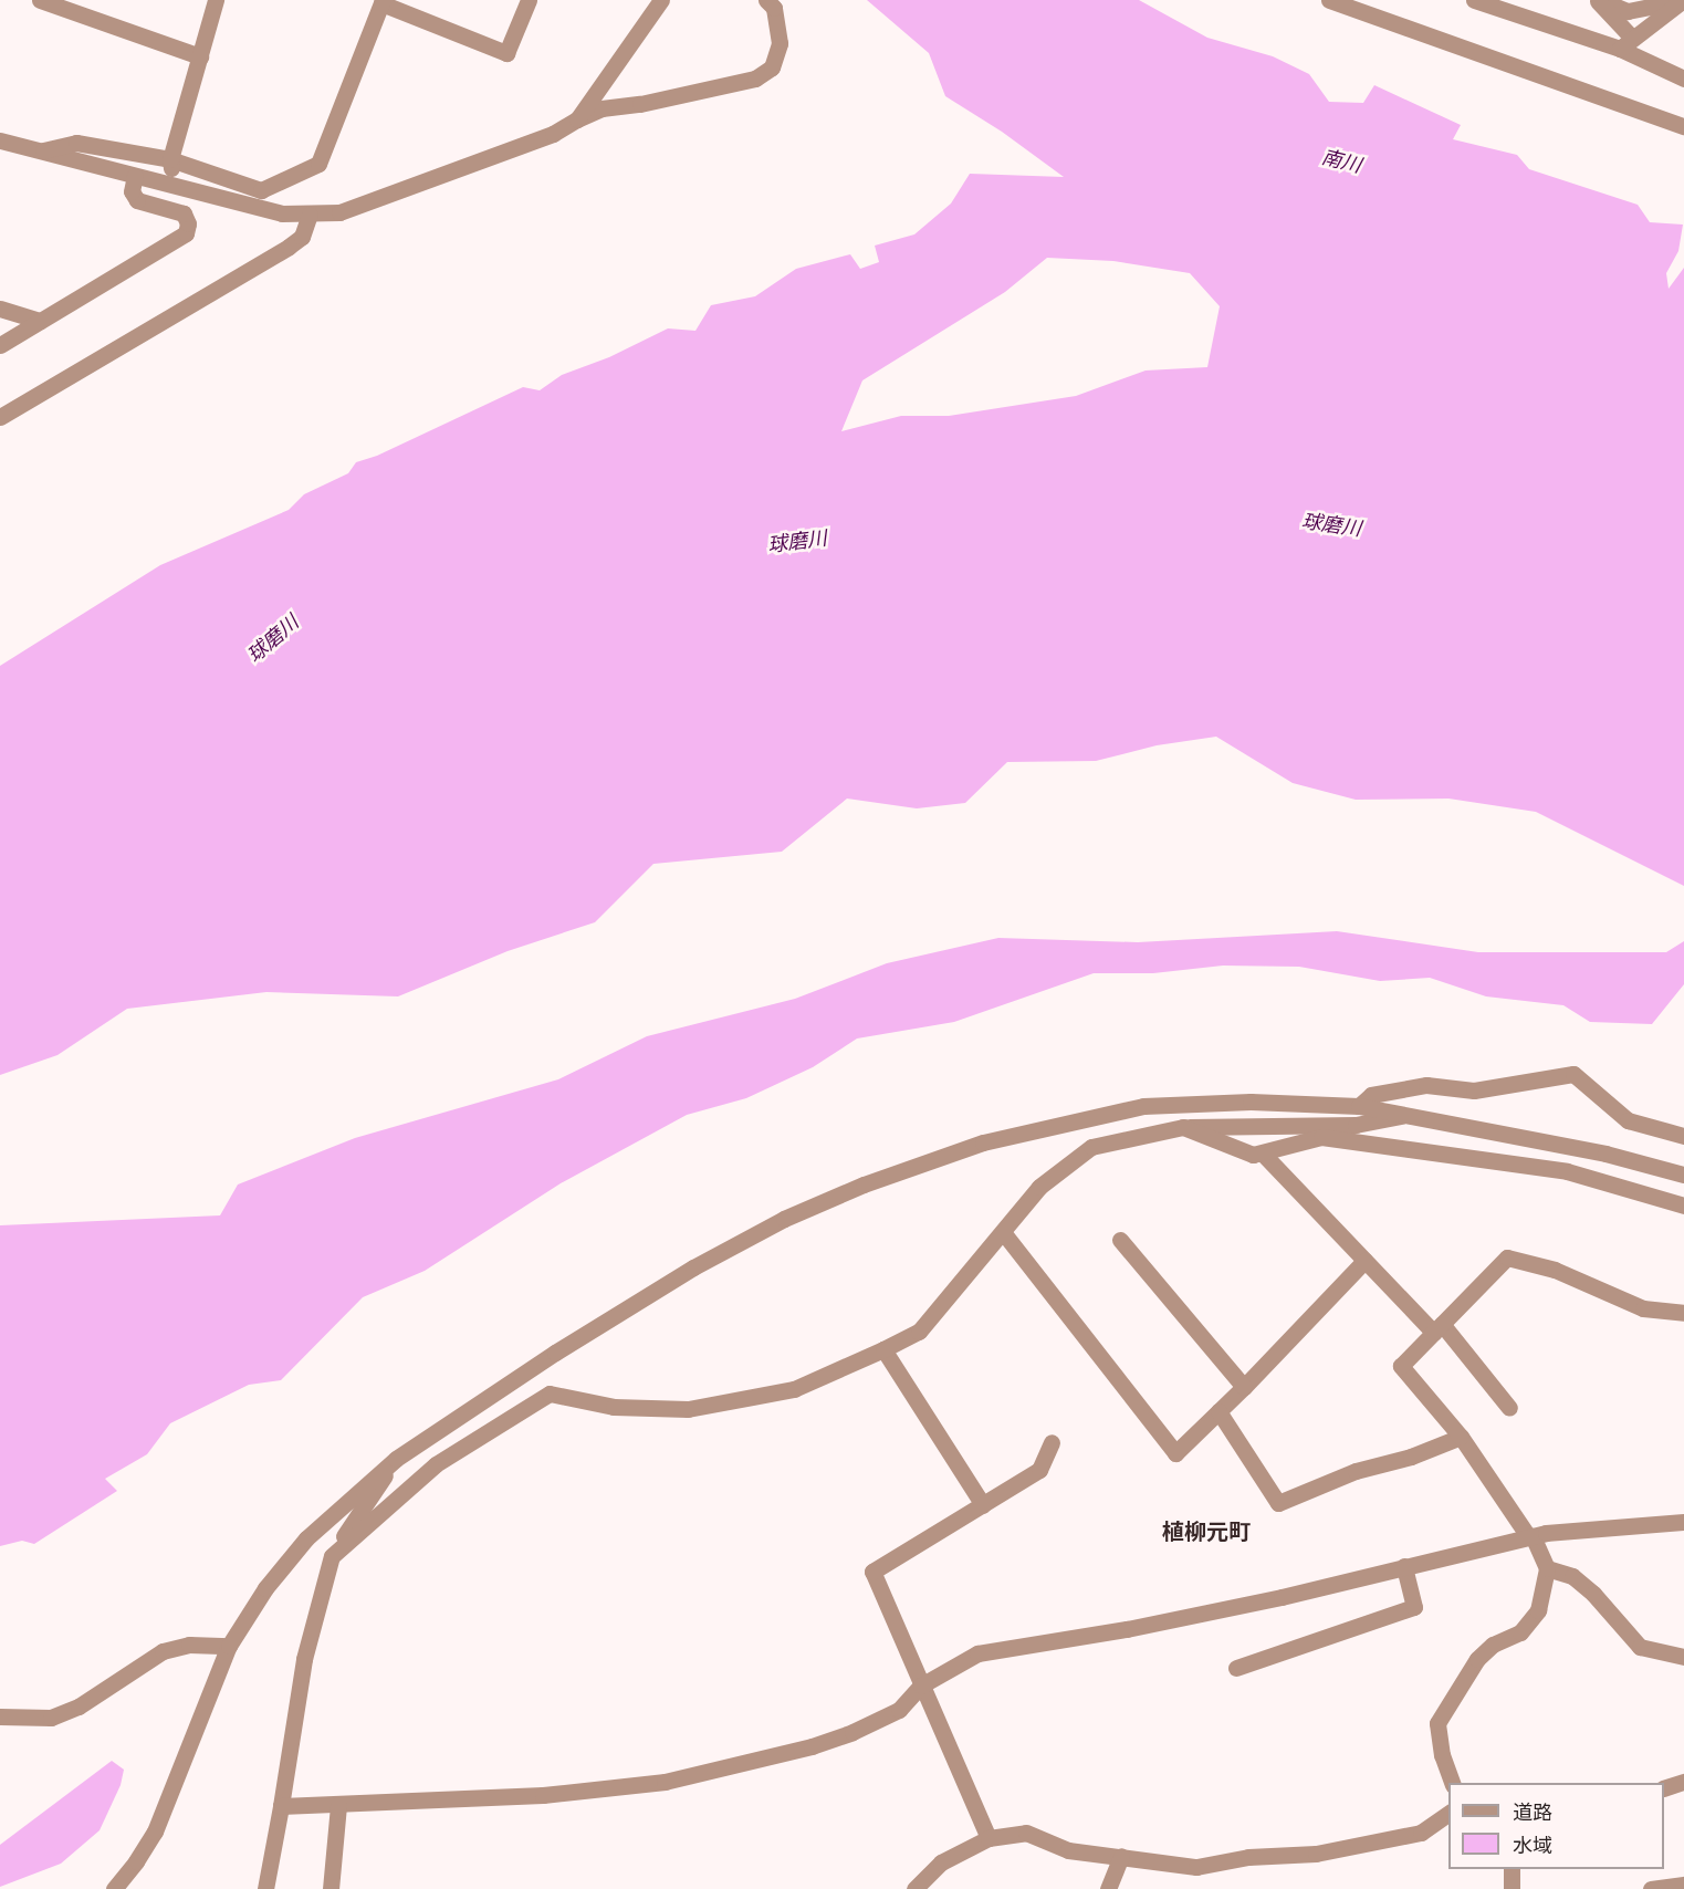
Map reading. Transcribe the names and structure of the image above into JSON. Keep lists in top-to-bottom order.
{
  "districts": ["植柳元町"],
  "water": ["南川", "球磨川"],
  "legend": ["道路", "水域"]
}
